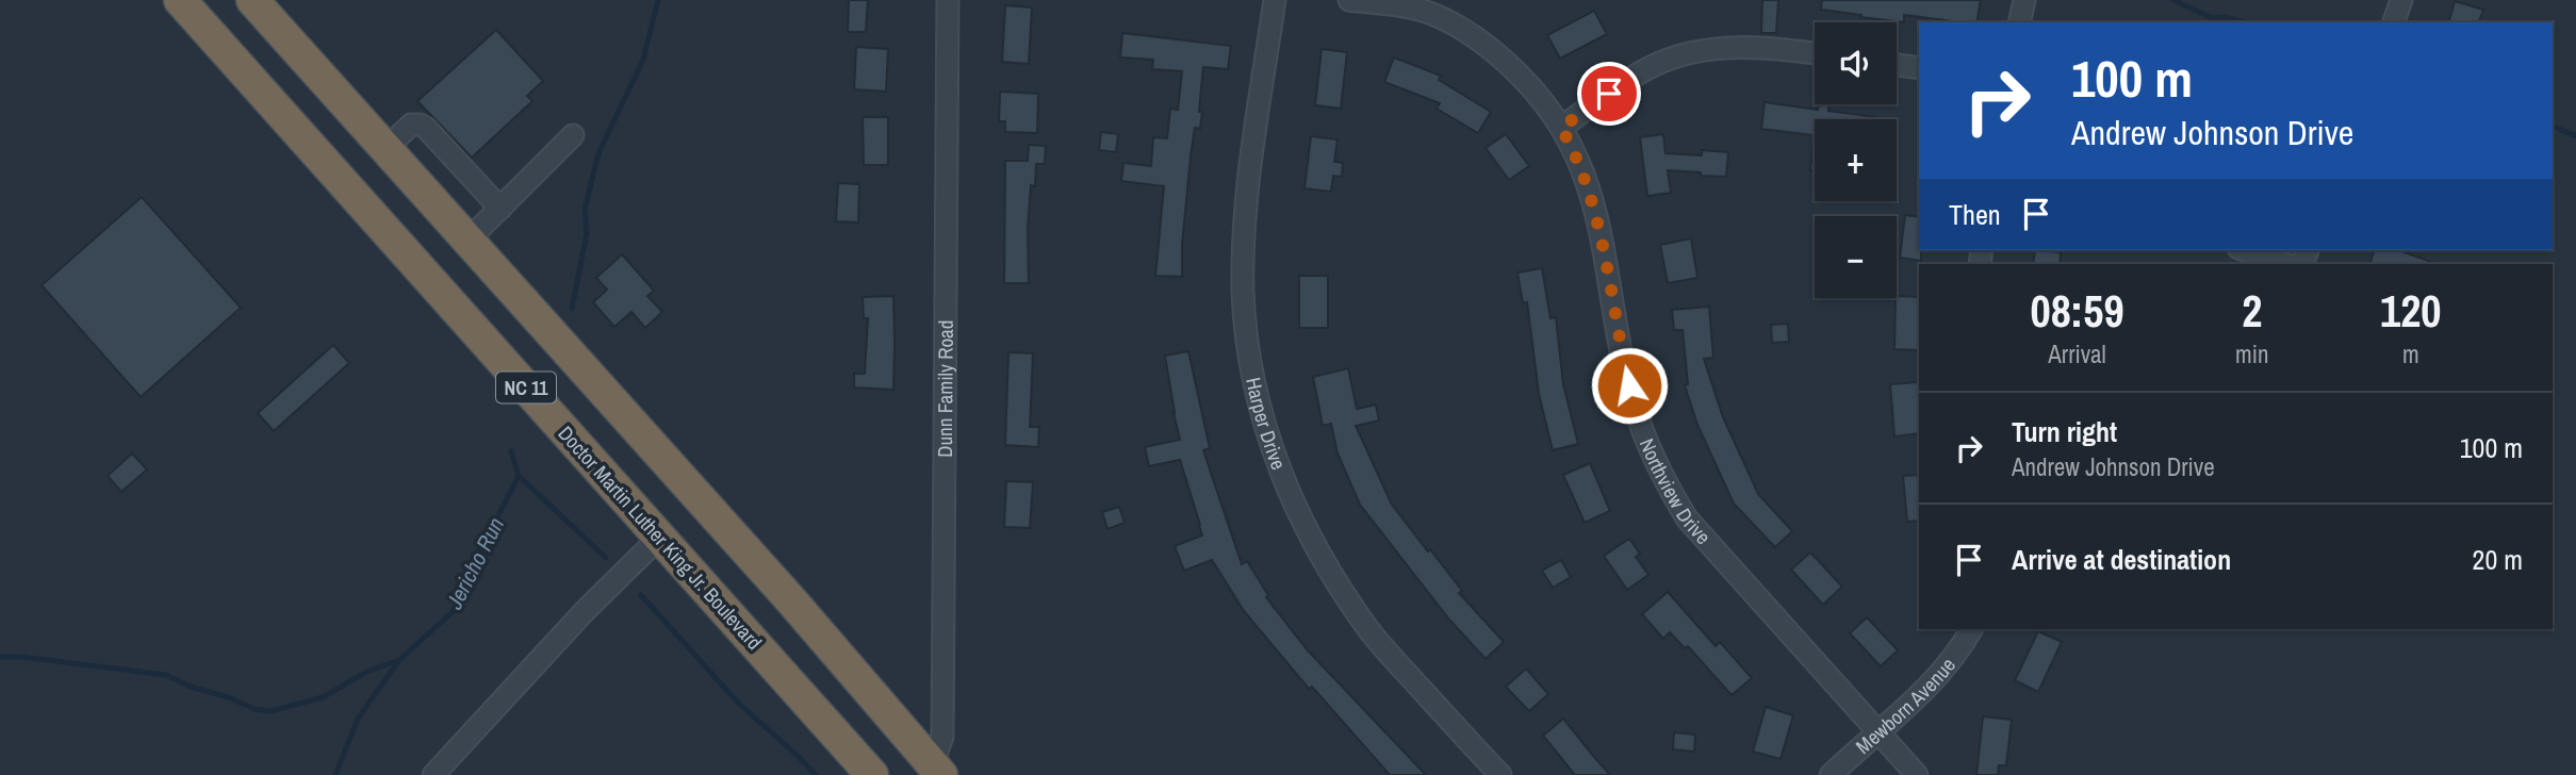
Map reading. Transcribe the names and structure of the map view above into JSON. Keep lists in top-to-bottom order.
{
  "streets": {
    "highway": ["NC 11", "Doctor Martin Luther King Jr. Boulevard"],
    "street": [
      "Dunn Family Road",
      "Harper Drive",
      "Northview Drive",
      "Mewborn Avenue"
    ]
  },
  "crossings": [
    ["NC 11", "Dunn Family Road"],
    ["Northview Drive", "Mewborn Avenue"]
  ],
  "water": ["Jericho Run"],
  "page": {
    "map_buttons": ["+", "−"],
    "turn": ["100 m", "Andrew Johnson Drive"],
    "then": "Then",
    "eta": [
      "08:59",
      "Arrival",
      "2",
      "min",
      "120",
      "m"
    ],
    "list": [
      {
        "name": "Turn right",
        "note": "Andrew Johnson Drive",
        "value": "100 m"
      },
      {
        "name": "Arrive at destination",
        "value": "20 m"
      }
    ]
  }
}
